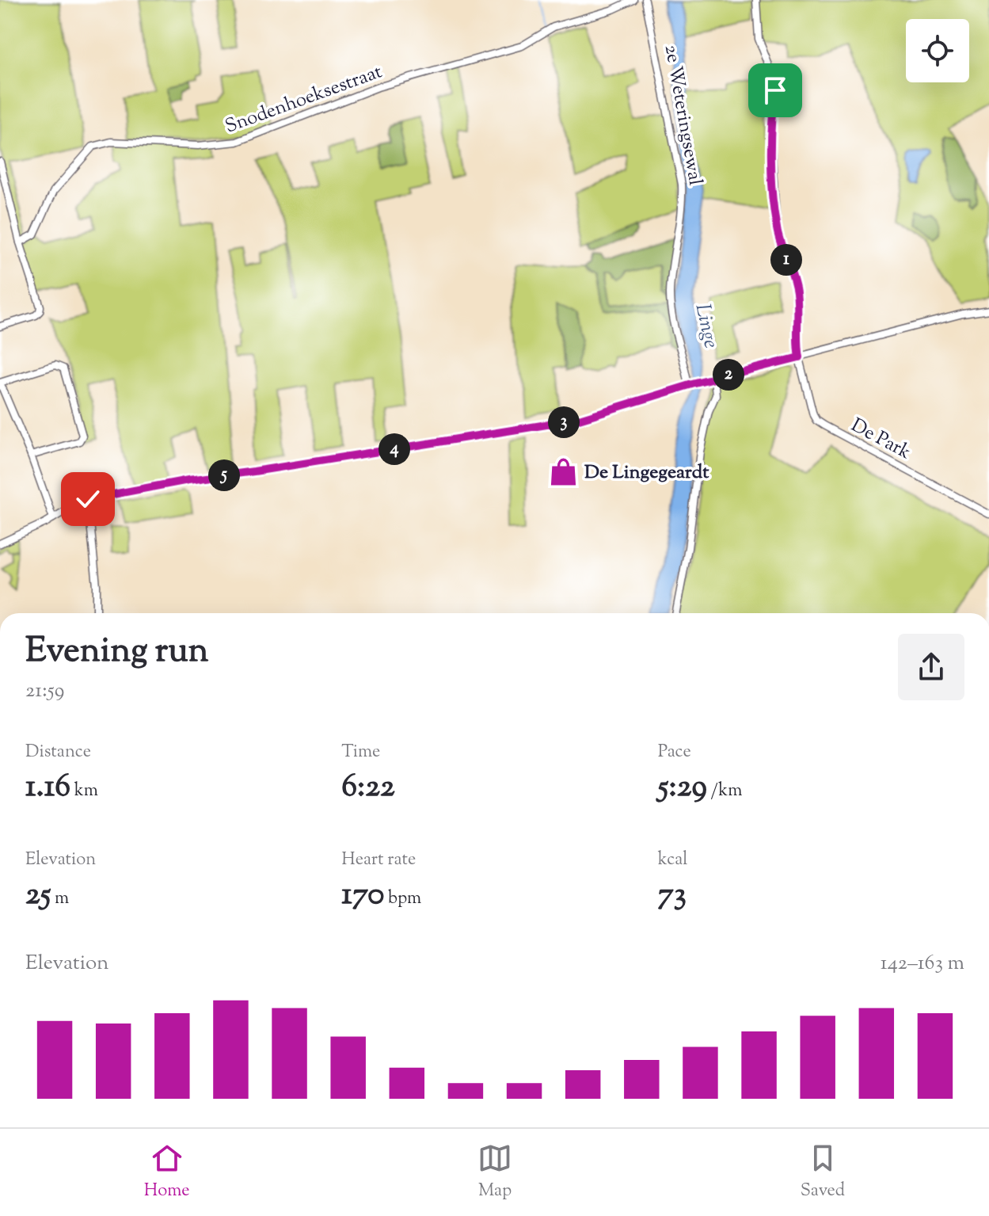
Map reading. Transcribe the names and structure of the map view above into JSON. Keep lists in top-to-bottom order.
{
  "streets": {
    "street": ["Snodenhoeksestraat", "2e Weteringsewal", "De Park"]
  },
  "water": ["Linge"],
  "places": {
    "shop": ["De Lingegeardt"]
  },
  "page": {
    "pins": [
      "1",
      "2",
      "3",
      "4",
      "5"
    ],
    "heading": ["Evening run", "21:59"],
    "stats": [
      ["Distance", "1.16 km"],
      ["Time", "6:22"],
      ["Pace", "5:29 /km"],
      ["Elevation", "25 m"],
      ["Heart rate", "170 bpm"],
      ["kcal", "73"]
    ],
    "chart": ["Elevation", "142–163 m"],
    "tabs": ["Home", "Map", "Saved"]
  }
}
